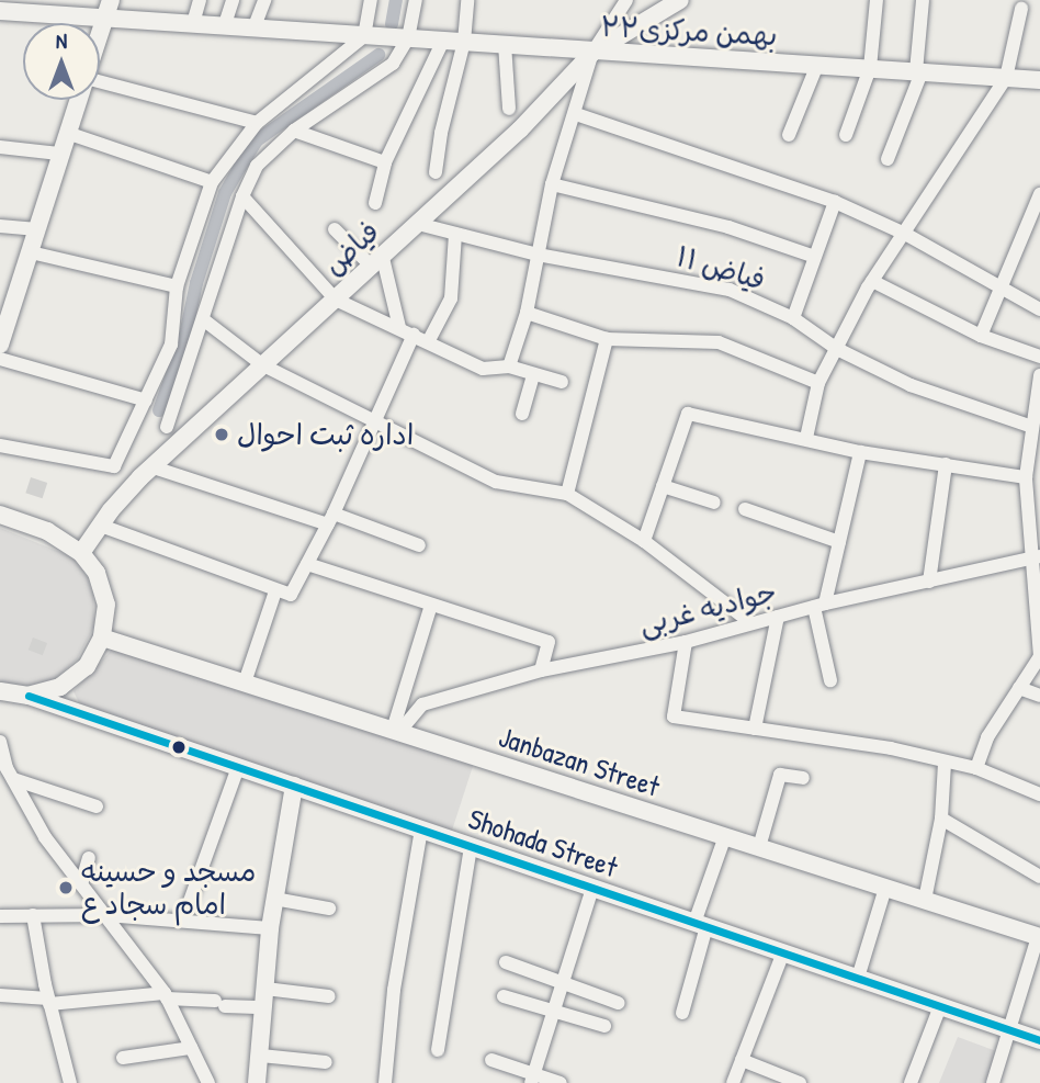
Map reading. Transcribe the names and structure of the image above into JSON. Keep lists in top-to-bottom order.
{
  "streets": {
    "main road": [
      "۲۲بهمن مرکزی",
      "فیاض",
      "Janbazan Street",
      "Shohada Street"
    ],
    "street": ["فیاض ۱۱", "جوادیه غربی"]
  },
  "crossings": [
    ["۲۲بهمن مرکزی", "فیاض"],
    ["فیاض", "فیاض ۱۱"],
    ["جوادیه غربی", "Janbazan Street"]
  ],
  "places": ["اداره ثبت احوال", "مسجد و حسینه امام سجاد ع"],
  "north": "top"
}
